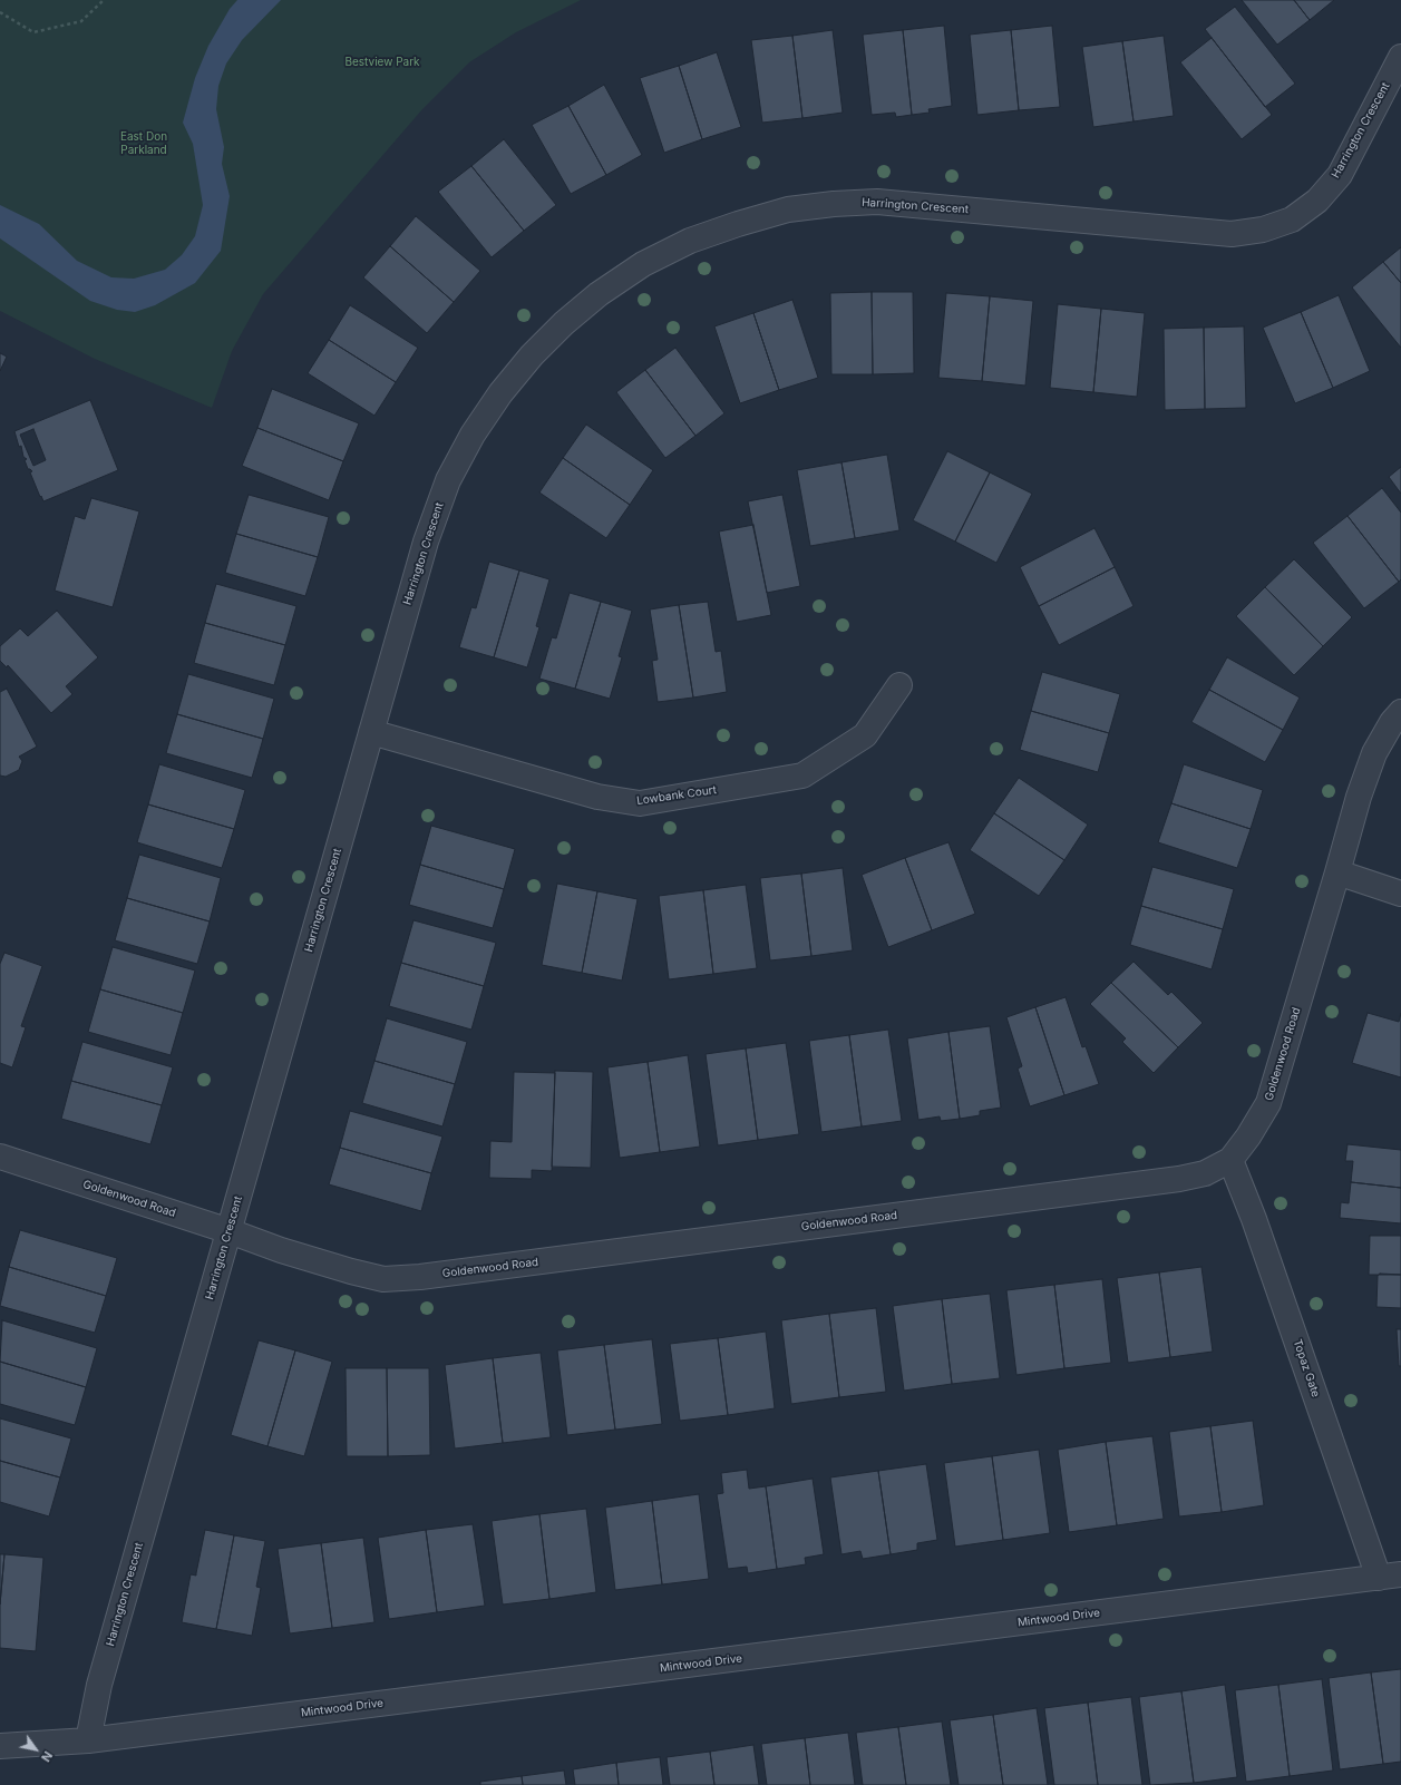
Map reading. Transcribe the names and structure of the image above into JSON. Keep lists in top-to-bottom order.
{
  "streets": {
    "street": [
      "Harrington Crescent",
      "Lowbank Court",
      "Goldenwood Road",
      "Topaz Gate",
      "Mintwood Drive"
    ]
  },
  "crossings": [
    ["Harrington Crescent", "Lowbank Court"],
    ["Harrington Crescent", "Goldenwood Road"],
    ["Harrington Crescent", "Mintwood Drive"],
    ["Goldenwood Road", "Topaz Gate"],
    ["Topaz Gate", "Mintwood Drive"]
  ],
  "parks": ["Bestview Park", "East Don Parkland"],
  "north": "bottom right"
}
